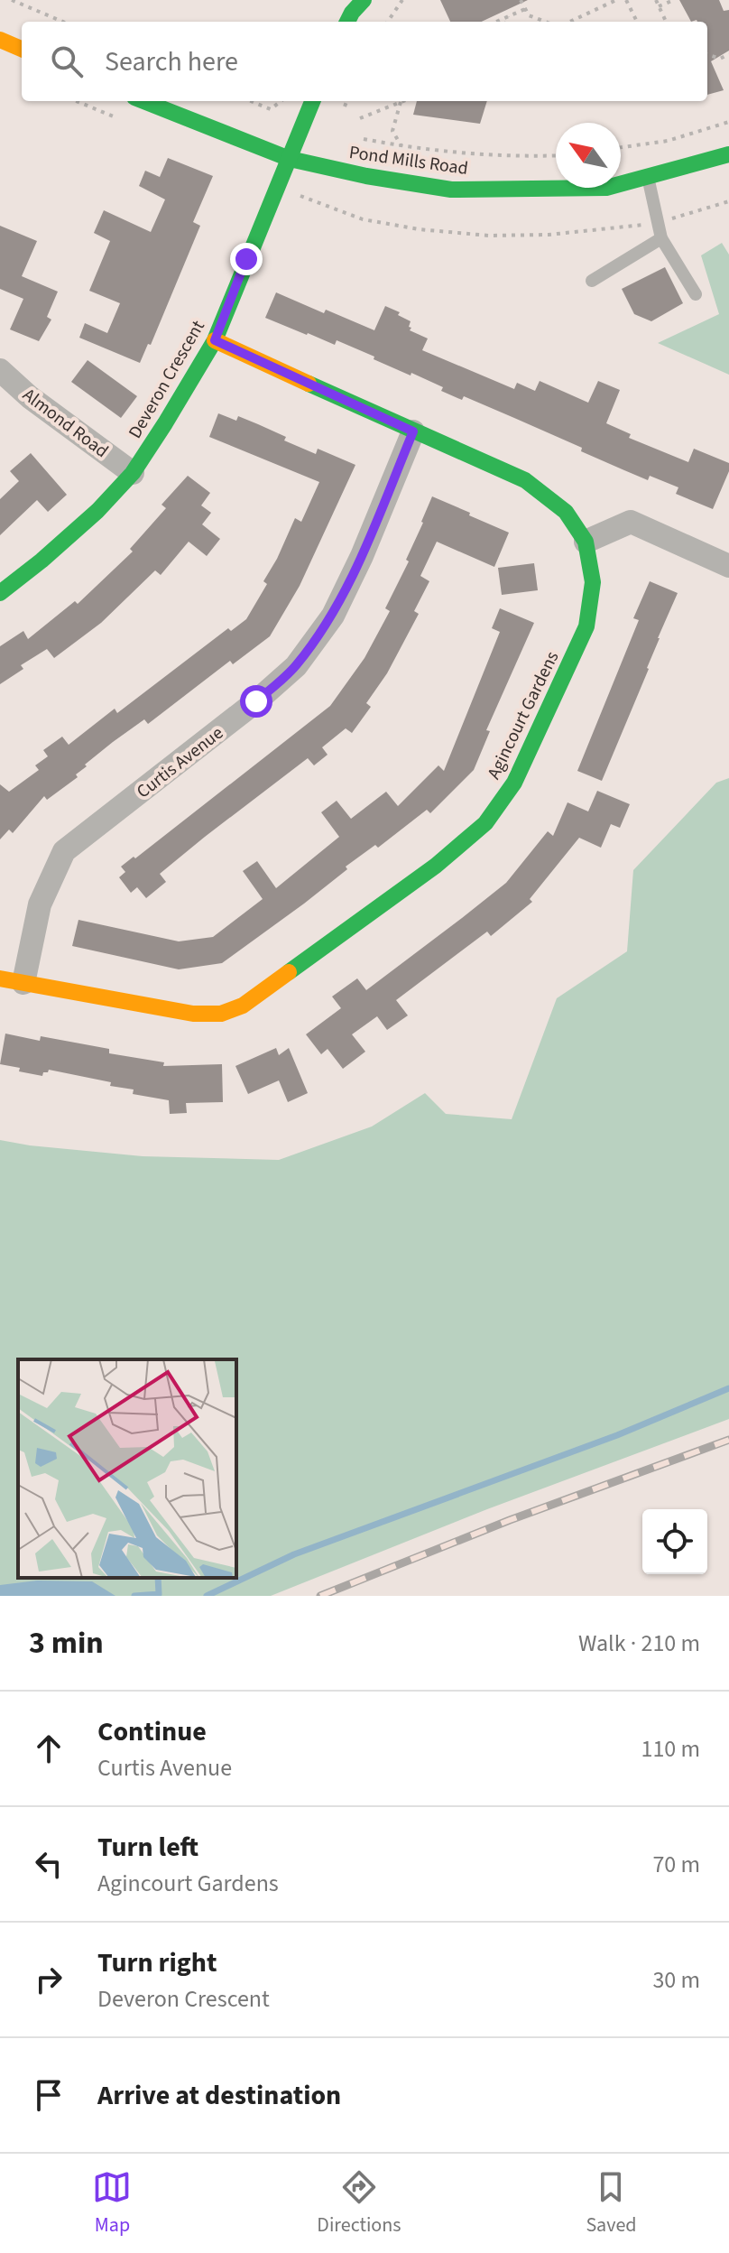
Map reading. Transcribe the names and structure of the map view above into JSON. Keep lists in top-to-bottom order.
{
  "streets": {
    "street": [
      "Pond Mills Road",
      "Deveron Crescent",
      "Almond Road",
      "Agincourt Gardens",
      "Curtis Avenue"
    ]
  },
  "crossings": [
    ["Pond Mills Road", "Deveron Crescent"],
    ["Deveron Crescent", "Almond Road"],
    ["Deveron Crescent", "Agincourt Gardens"],
    ["Agincourt Gardens", "Curtis Avenue"]
  ],
  "north": "top left",
  "page": {
    "search": "Search here",
    "heading": ["3 min", "Walk · 210 m"],
    "list": [
      ["Continue", "Curtis Avenue", "110 m"],
      ["Turn left", "Agincourt Gardens", "70 m"],
      ["Turn right", "Deveron Crescent", "30 m"],
      "Arrive at destination"
    ],
    "nav": ["Map", "Directions", "Saved"]
  }
}
